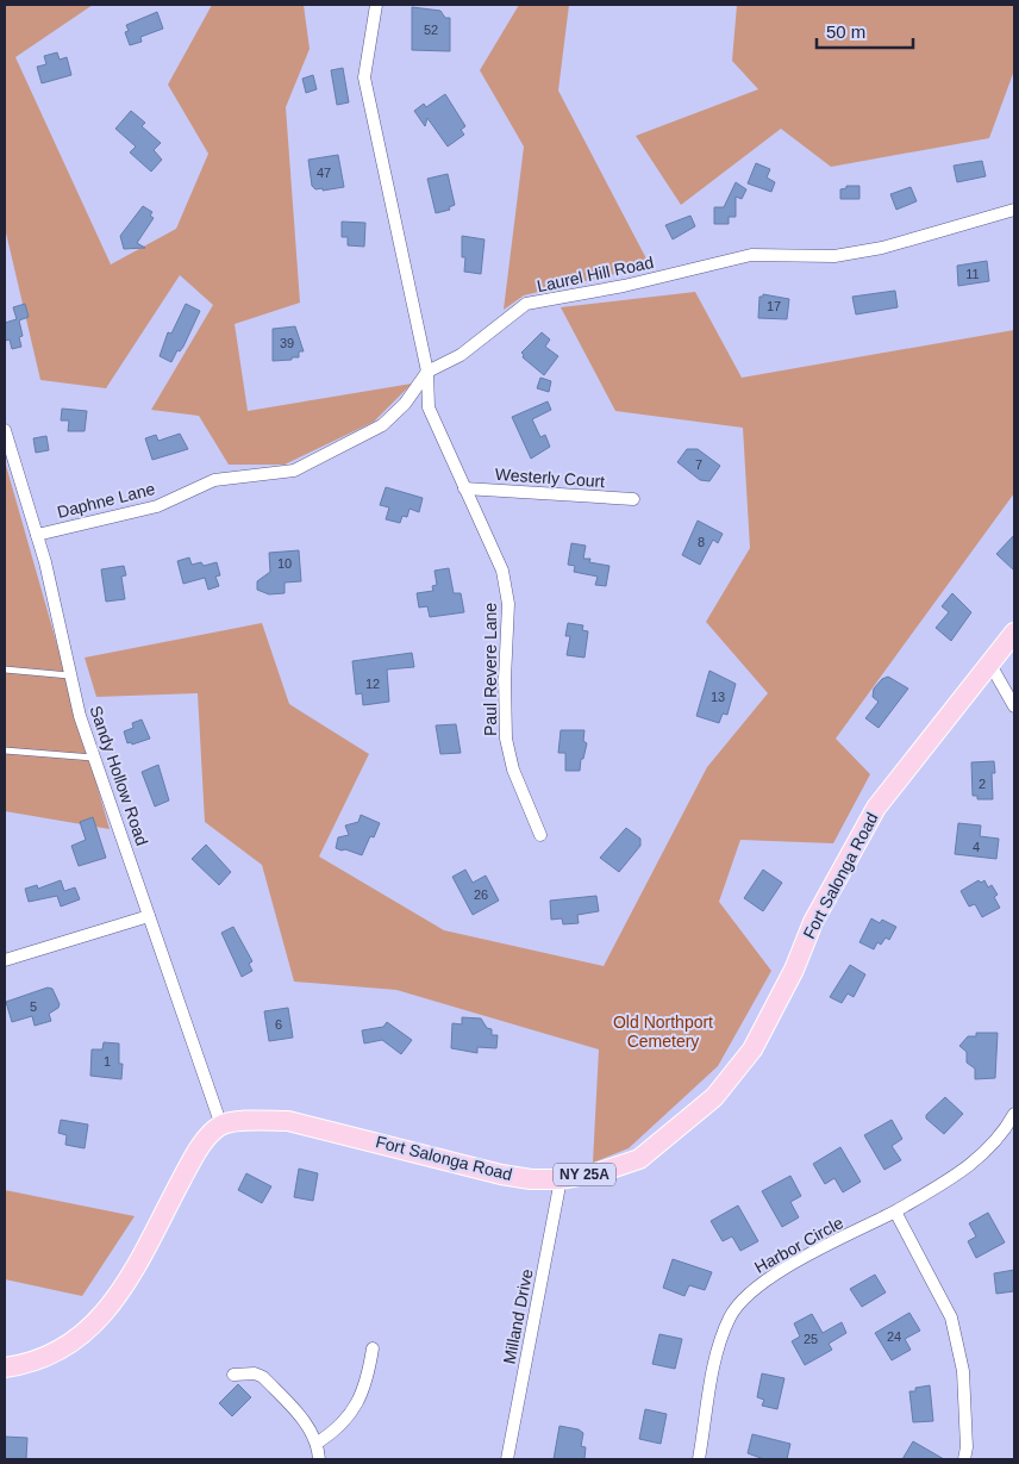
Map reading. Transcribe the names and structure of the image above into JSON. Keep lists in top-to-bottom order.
{
  "streets": {
    "main road": ["Fort Salonga Road", "NY 25A"],
    "street": [
      "Laurel Hill Road",
      "Westerly Court",
      "Daphne Lane",
      "Paul Revere Lane",
      "Sandy Hollow Road",
      "Harbor Circle",
      "Milland Drive"
    ]
  },
  "crossings": [
    ["Laurel Hill Road", "Daphne Lane"],
    ["Laurel Hill Road", "Paul Revere Lane"],
    ["Westerly Court", "Paul Revere Lane"],
    ["Daphne Lane", "Paul Revere Lane"],
    ["Daphne Lane", "Sandy Hollow Road"],
    ["Sandy Hollow Road", "Fort Salonga Road"],
    ["Fort Salonga Road", "Milland Drive"]
  ],
  "parks": ["Old Northport Cemetery"],
  "house_numbers": [
    "52",
    "47",
    "11",
    "17",
    "39",
    "7",
    "8",
    "10",
    "12",
    "13",
    "2",
    "4",
    "26",
    "5",
    "6",
    "1",
    "24",
    "25"
  ],
  "scale_bar": "50 m"
}
